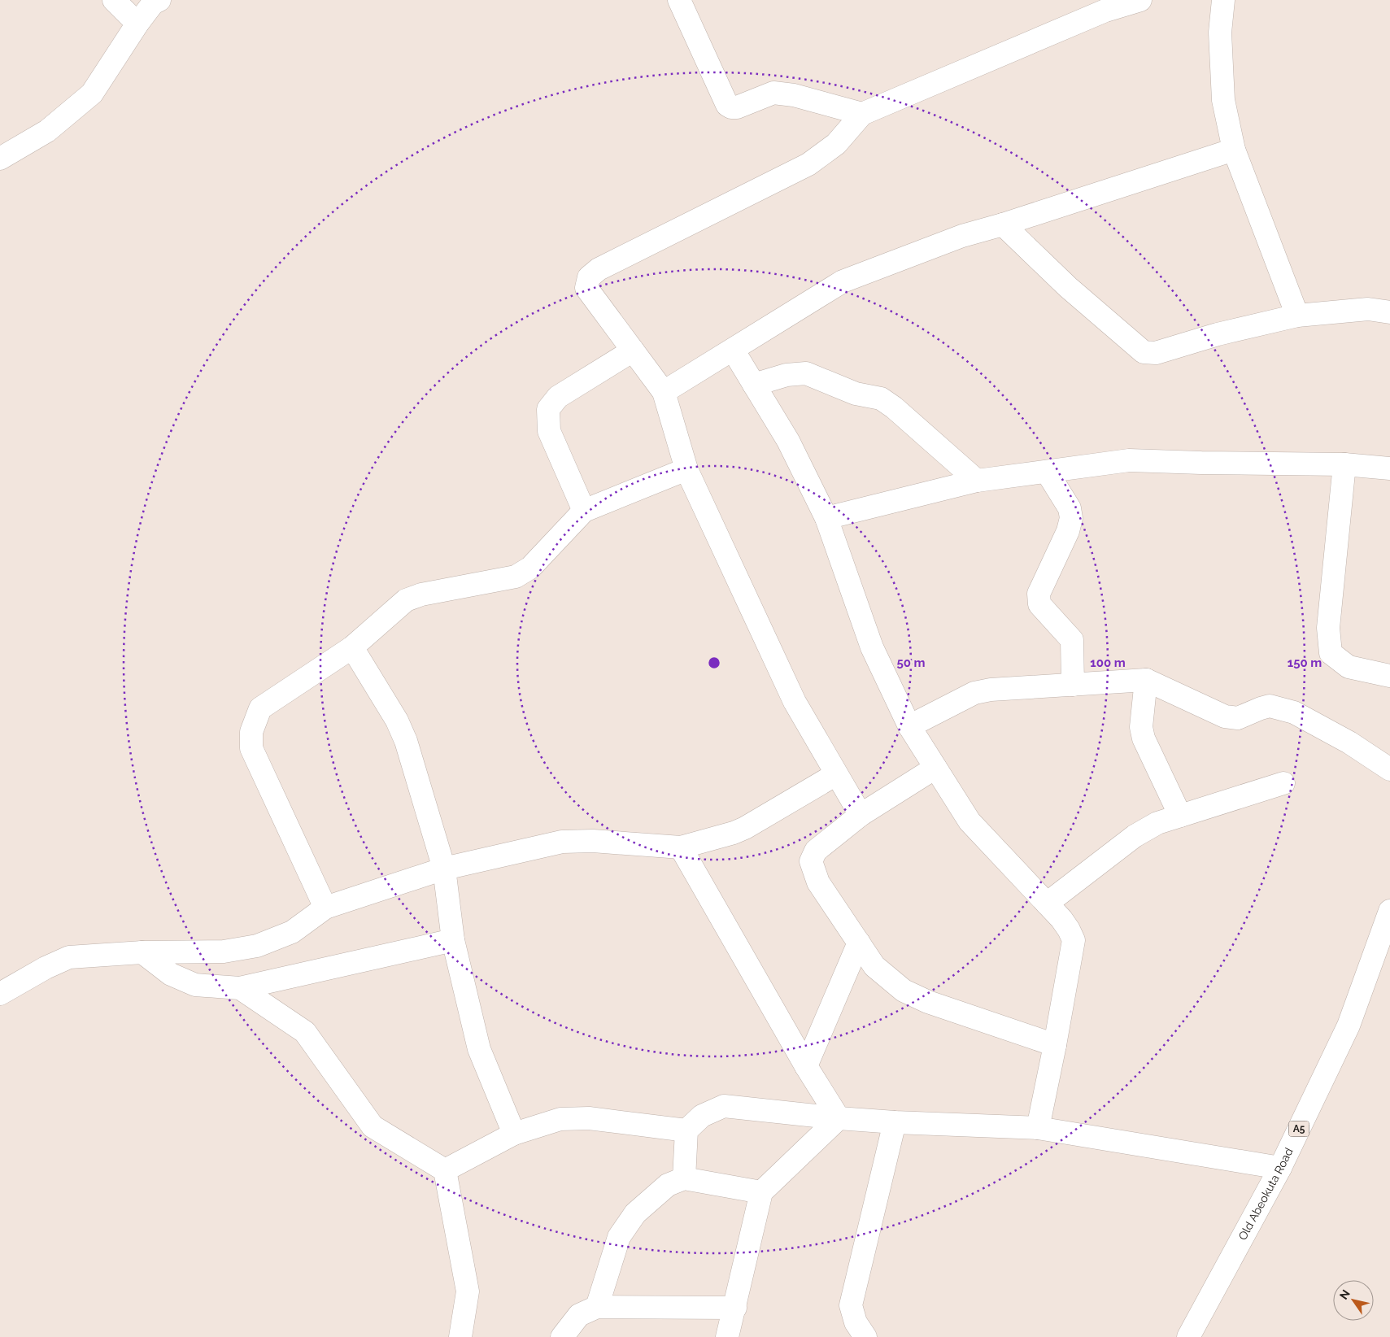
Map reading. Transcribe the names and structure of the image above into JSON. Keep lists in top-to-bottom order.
{
  "streets": {
    "main road": ["A5", "Old Abeokuta Road"]
  },
  "north": "top left",
  "rings": ["50 m", "100 m", "150 m"]
}
